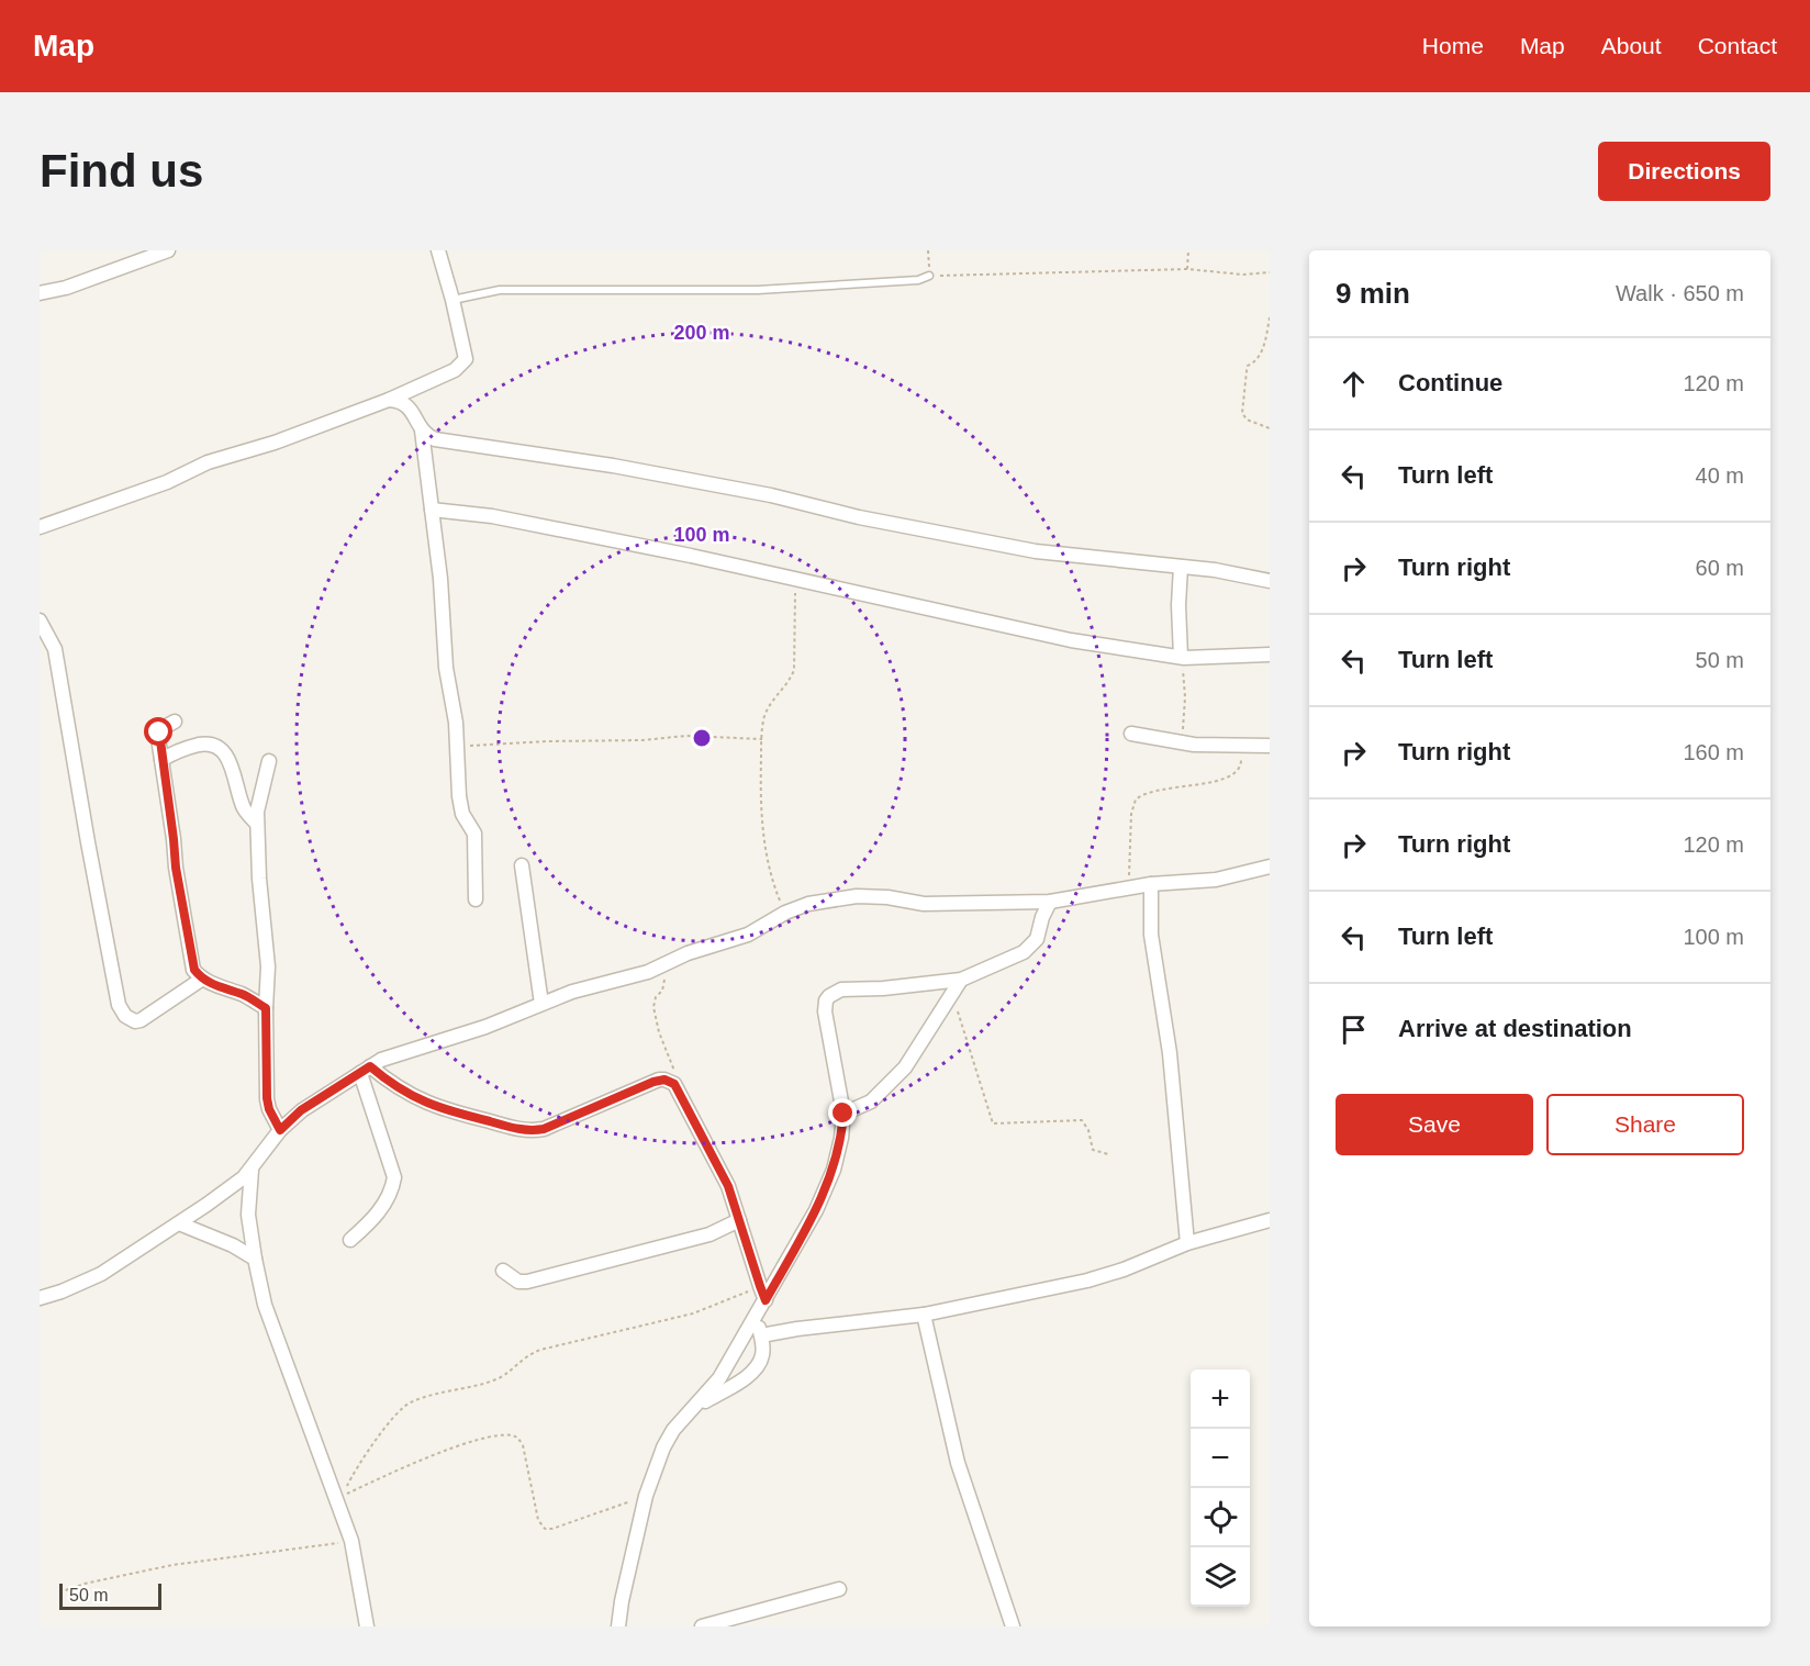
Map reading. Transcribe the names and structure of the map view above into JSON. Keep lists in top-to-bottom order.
{
  "scale_bar": "50 m",
  "page": {
    "header": "Map",
    "nav": [
      "Home",
      "Map",
      "About",
      "Contact"
    ],
    "buttons": [
      "Directions",
      ["Save", "Share"]
    ],
    "title": "Find us",
    "heading": ["9 min", "Walk · 650 m"],
    "list": [
      ["Continue", "120 m"],
      ["Turn left", "40 m"],
      ["Turn right", "60 m"],
      ["Turn left", "50 m"],
      ["Turn right", "160 m"],
      ["Turn right", "120 m"],
      ["Turn left", "100 m"],
      "Arrive at destination"
    ],
    "map_buttons": ["+", "−"],
    "scale": "50 m"
  },
  "rings": ["200 m", "100 m"]
}
